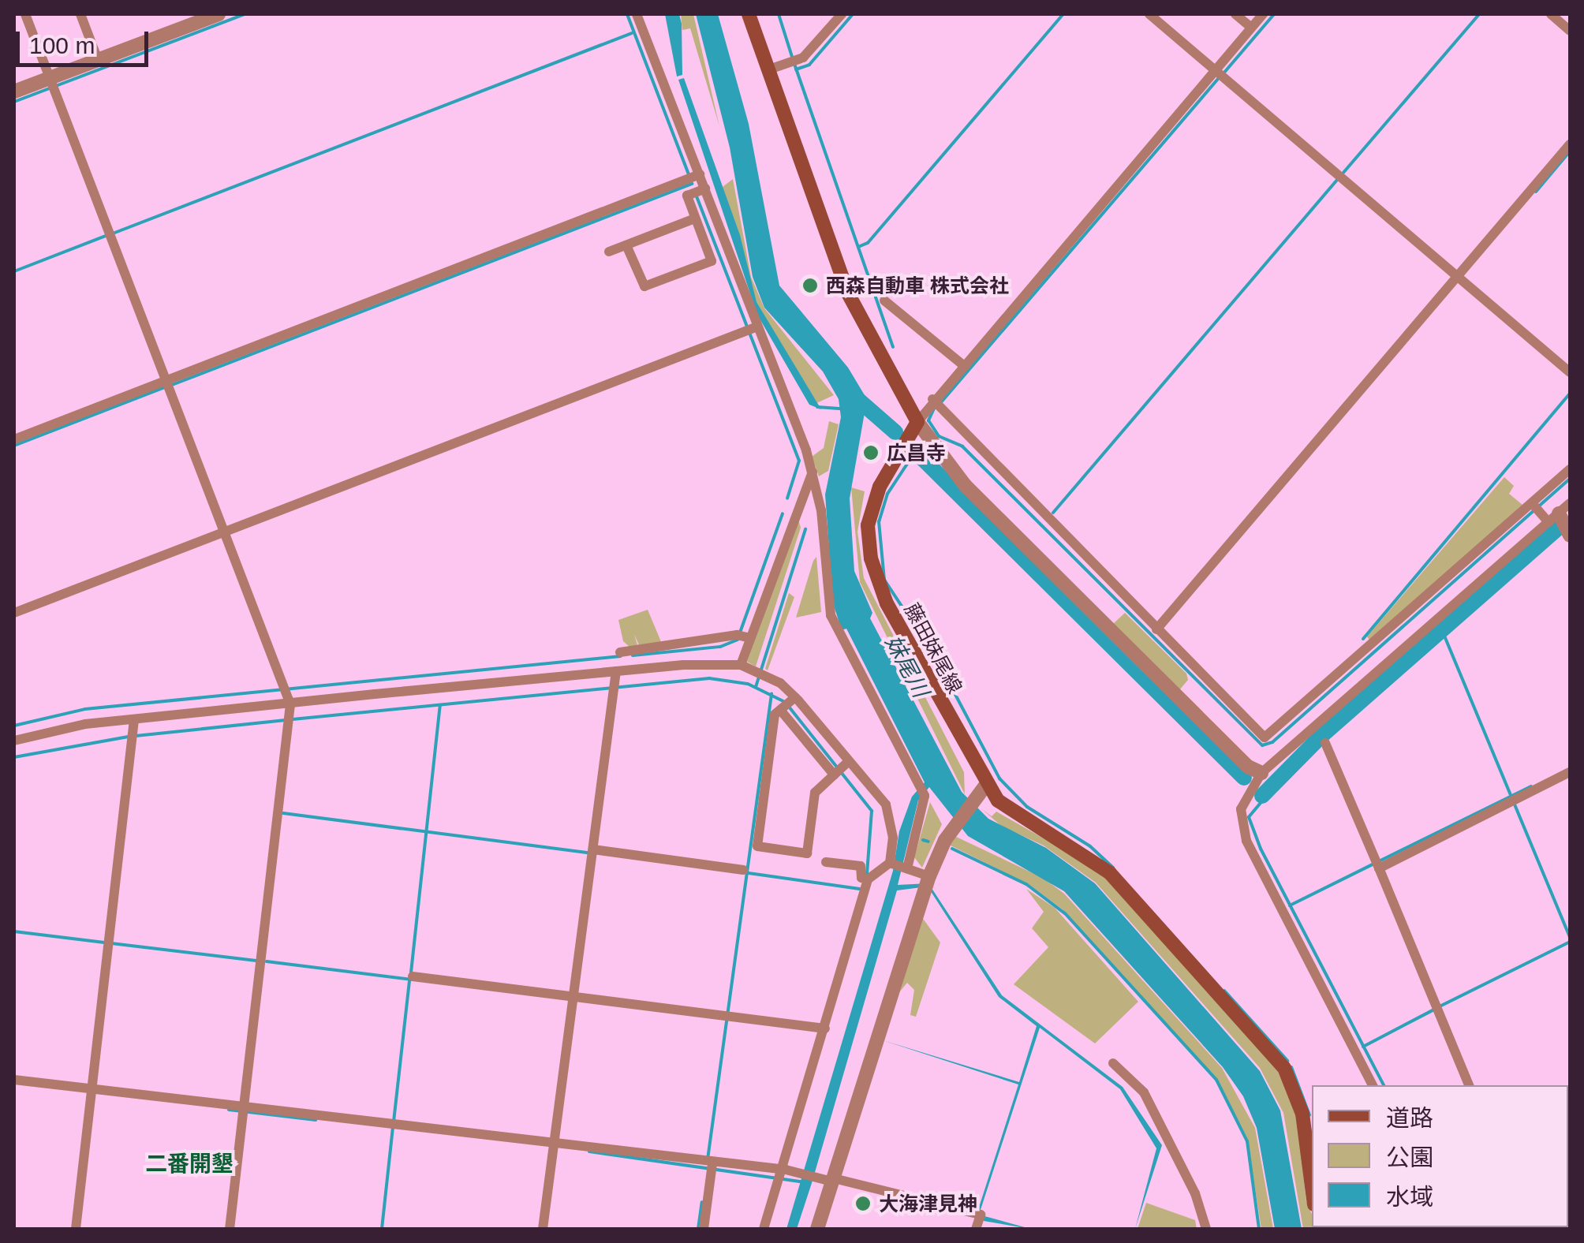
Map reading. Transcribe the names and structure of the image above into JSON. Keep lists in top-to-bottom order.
{
  "streets": {
    "main road": ["藤田妹尾線"]
  },
  "districts": ["二番開墾"],
  "water": ["妹尾川"],
  "places": ["西森自動車 株式会社", "広昌寺", "大海津見神"],
  "legend": ["道路", "公園", "水域"],
  "scale_bar": "100 m"
}
